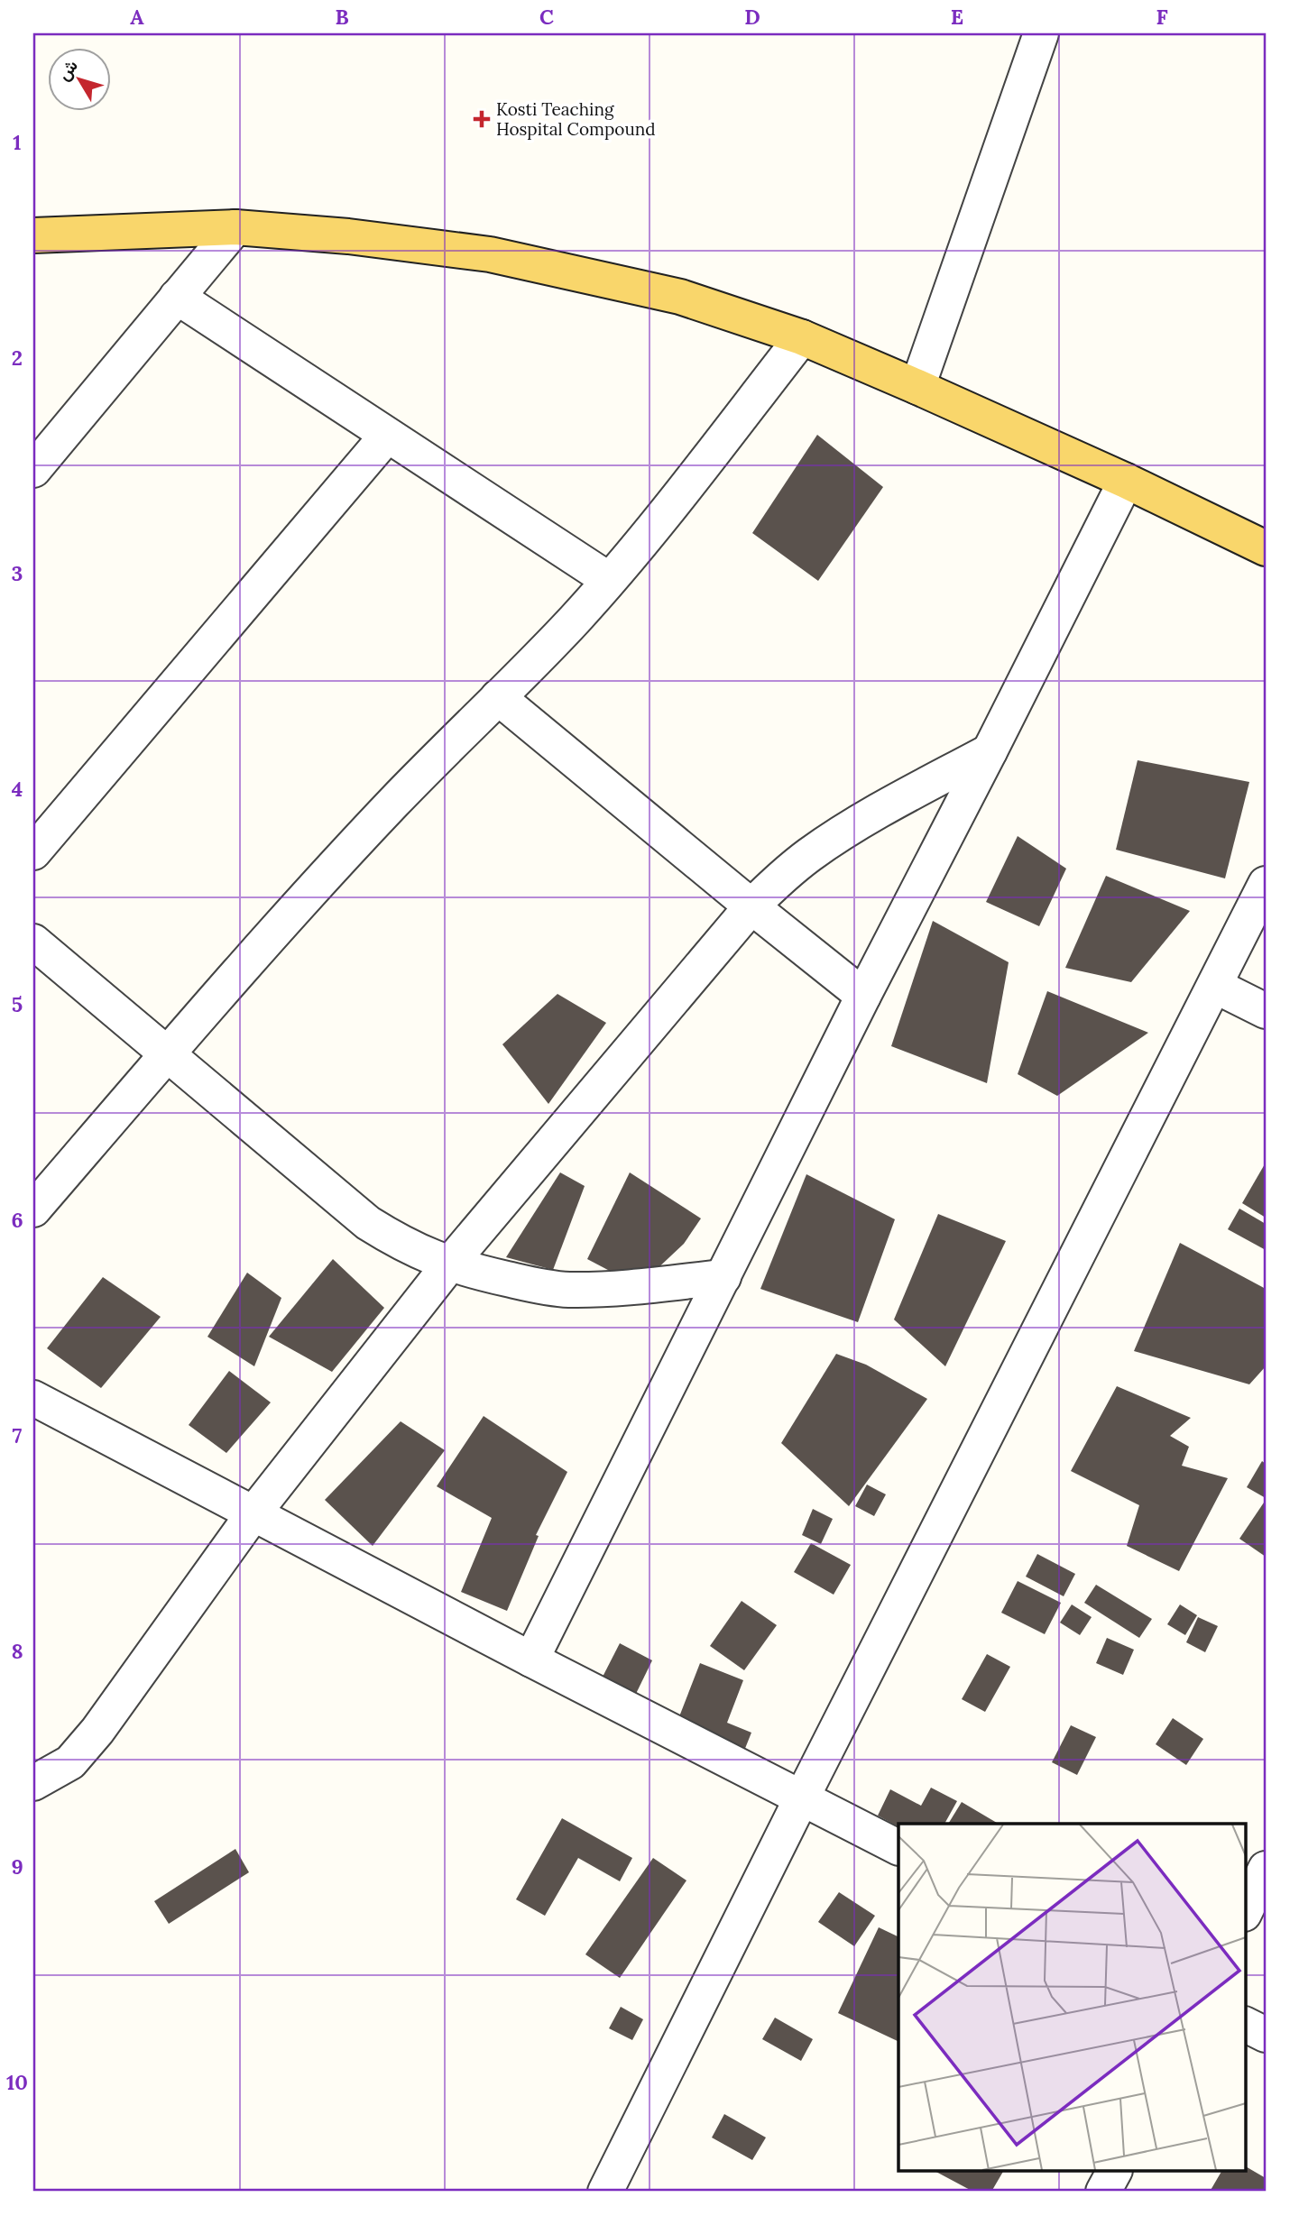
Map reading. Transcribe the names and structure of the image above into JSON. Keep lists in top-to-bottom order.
{
  "places": {
    "health": ["Kosti Teaching Hospital Compound"]
  },
  "north": "top left",
  "grid": {
    "columns": [
      "A",
      "B",
      "C",
      "D",
      "E",
      "F"
    ],
    "rows": [
      "1",
      "2",
      "3",
      "4",
      "5",
      "6",
      "7",
      "8",
      "9",
      "10"
    ]
  }
}
